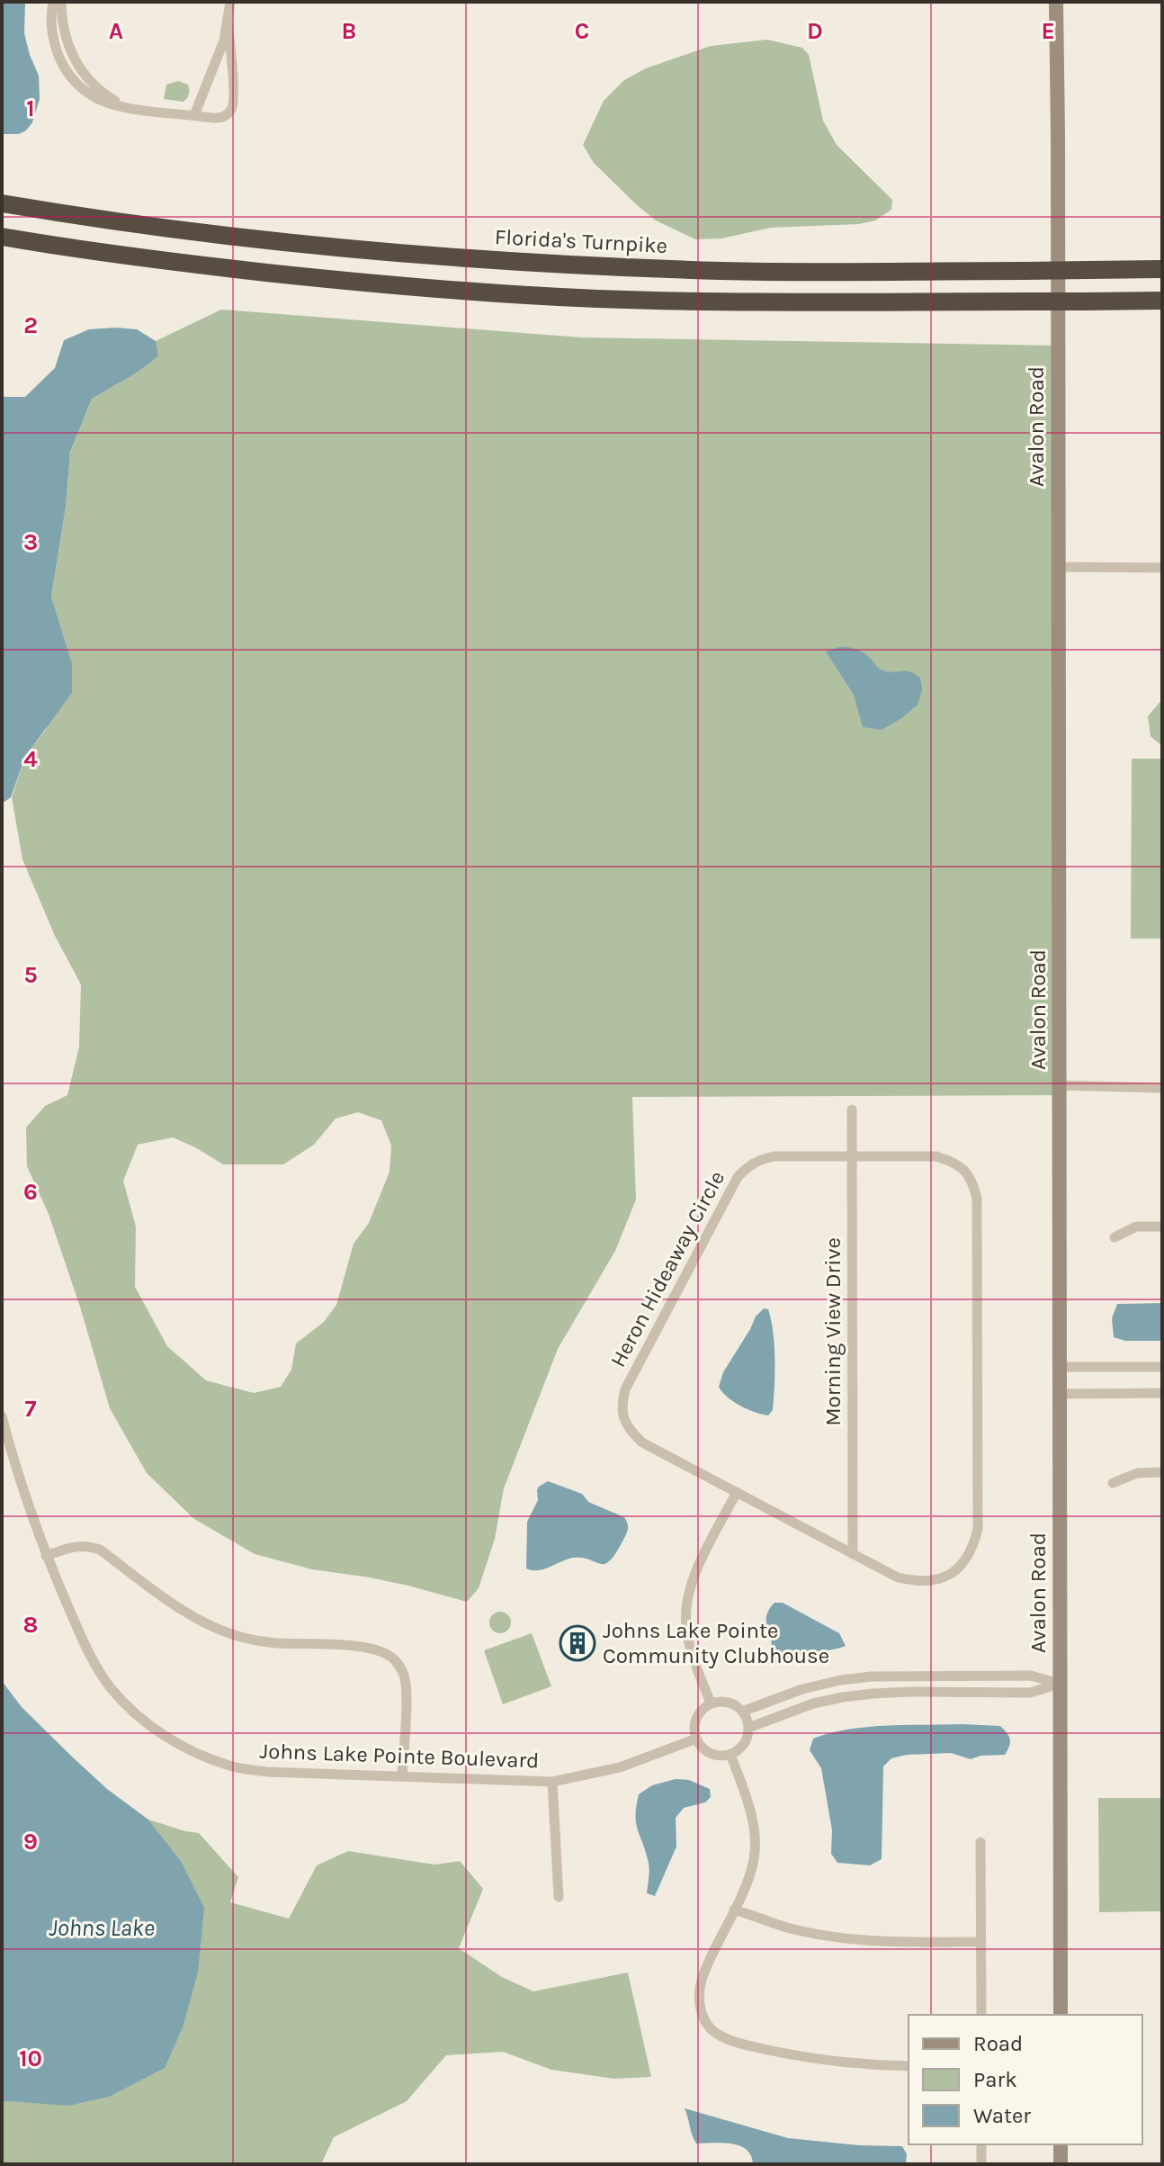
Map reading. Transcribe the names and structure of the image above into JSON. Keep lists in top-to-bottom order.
{
  "streets": {
    "highway": ["Florida's Turnpike"],
    "main road": ["Avalon Road"],
    "street": ["Heron Hideaway Circle", "Morning View Drive", "Johns Lake Pointe Boulevard"]
  },
  "crossings": [
    ["Heron Hideaway Circle", "Morning View Drive"]
  ],
  "water": ["Johns Lake"],
  "places": {
    "building": ["Johns Lake Pointe Community Clubhouse"]
  },
  "legend": ["Road", "Park", "Water"],
  "grid": {
    "columns": [
      "A",
      "B",
      "C",
      "D",
      "E"
    ],
    "rows": [
      "1",
      "2",
      "3",
      "4",
      "5",
      "6",
      "7",
      "8",
      "9",
      "10"
    ]
  }
}
